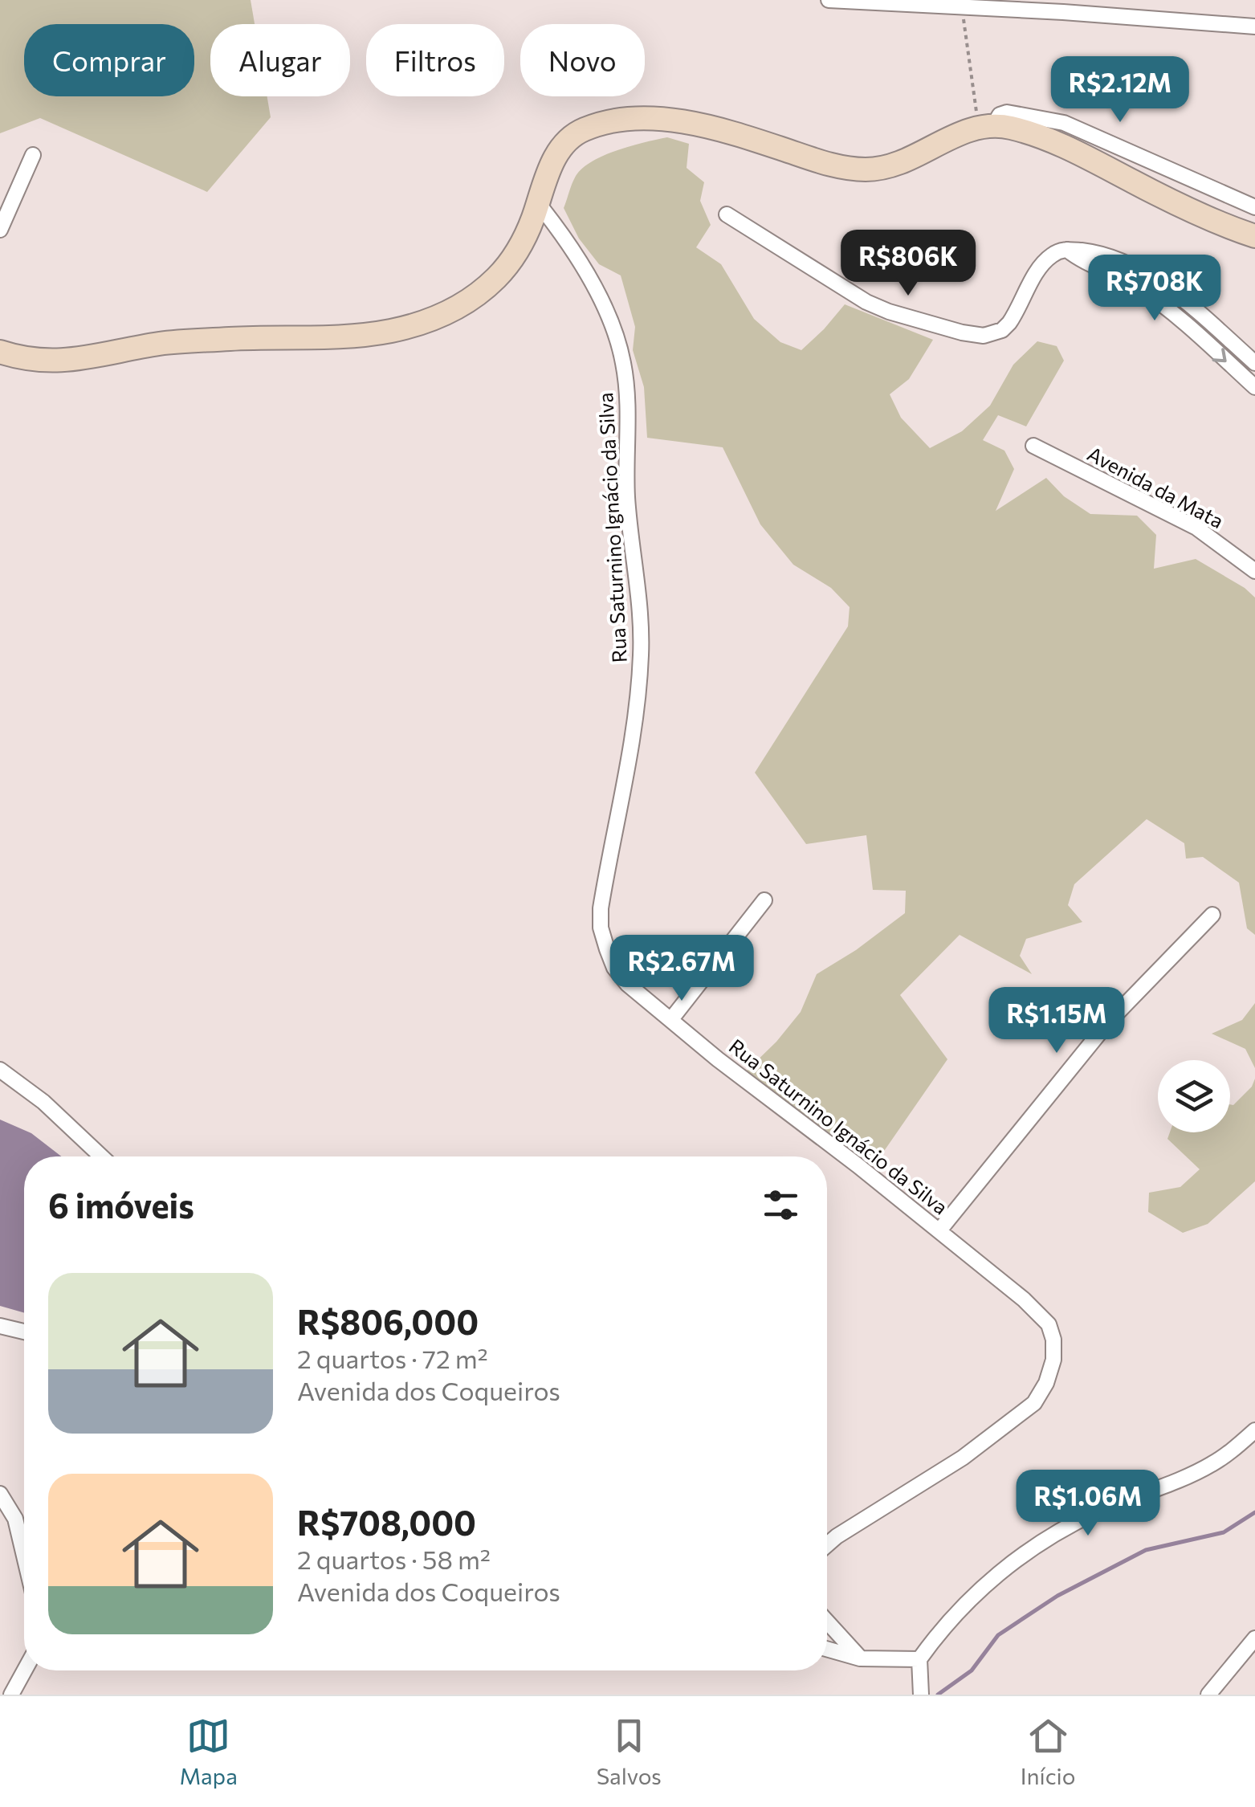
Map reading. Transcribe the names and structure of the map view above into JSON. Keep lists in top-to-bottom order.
{
  "streets": {
    "street": ["Avenida da Mata", "Rua Saturnino Ignácio da Silva"]
  },
  "page": {
    "chip": [
      "Comprar",
      "Alugar",
      "Filtros",
      "Novo"
    ],
    "price": [
      "R$2.12M",
      "R$806K",
      "R$708K",
      "R$2.67M",
      "R$1.15M",
      "R$1.06M"
    ],
    "heading": "6 imóveis",
    "list": [
      {
        "name": "R$806,000",
        "note": "2 quartos · 72 m² · Avenida dos Coqueiros"
      },
      {
        "name": "R$708,000",
        "note": "2 quartos · 58 m² · Avenida dos Coqueiros"
      }
    ],
    "tabs": ["Mapa", "Salvos", "Início"]
  }
}
